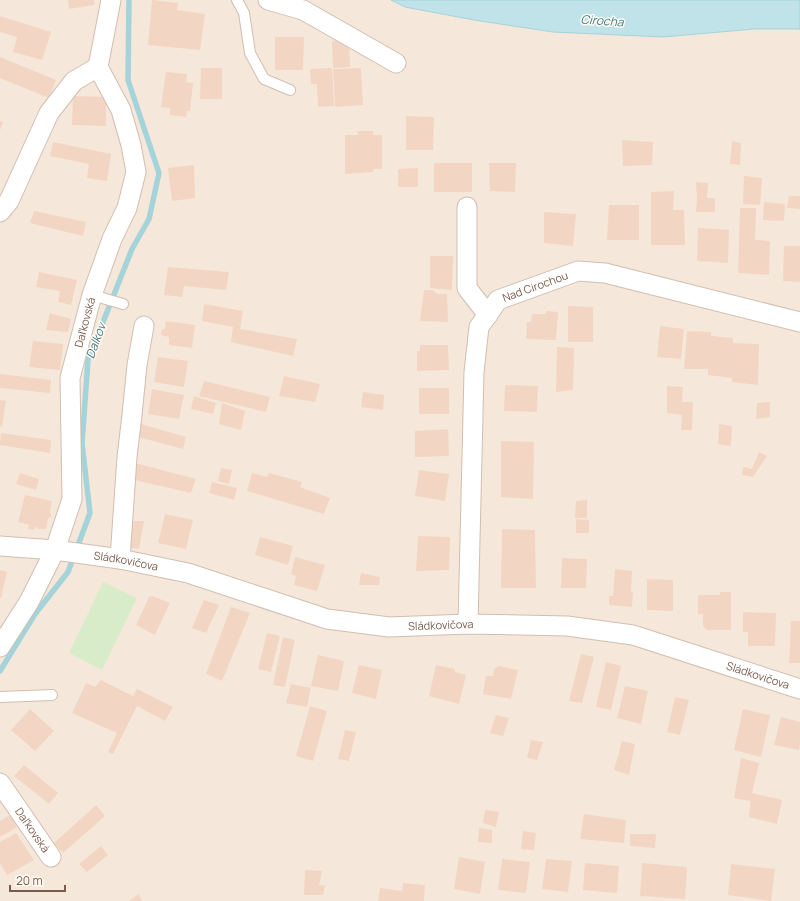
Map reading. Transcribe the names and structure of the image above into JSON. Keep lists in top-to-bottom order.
{
  "streets": {
    "street": ["Nad Cirochou", "Daľkovská", "Sládkovičova"]
  },
  "crossings": [
    ["Nad Cirochou", "Sládkovičova"],
    ["Daľkovská", "Sládkovičova"]
  ],
  "water": ["Cirocha", "Dalkov"],
  "scale_bar": "20 m"
}
